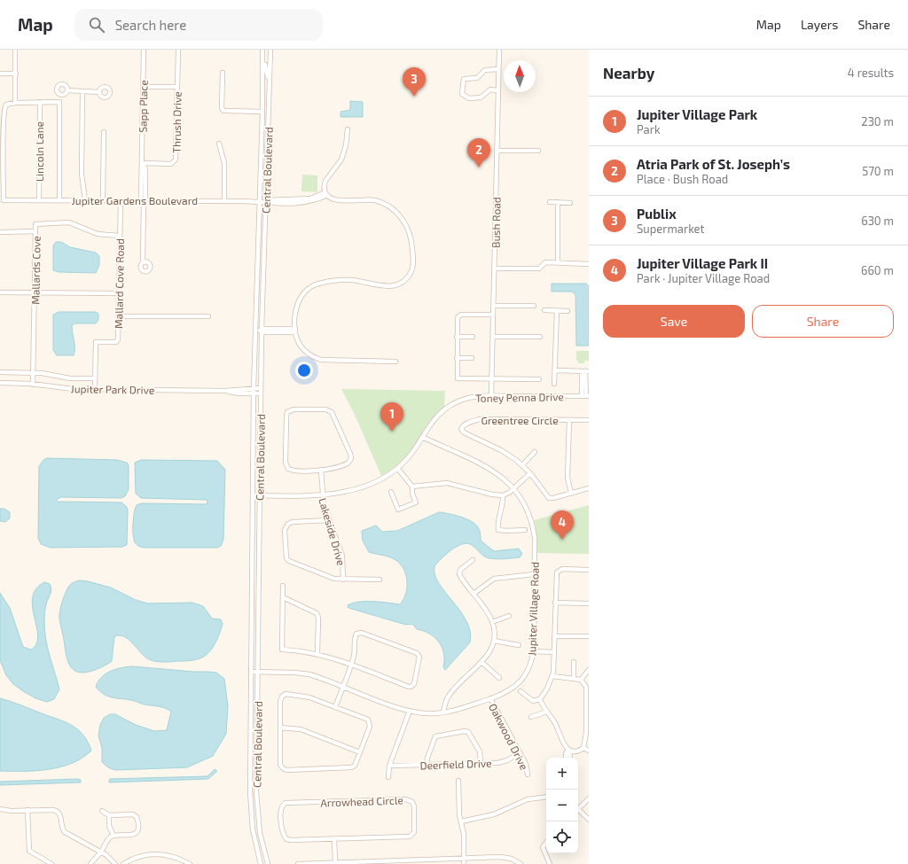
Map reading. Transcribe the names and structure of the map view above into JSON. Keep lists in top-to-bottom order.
{
  "streets": {
    "street": [
      "Sapp Place",
      "Thrush Drive",
      "Lincoln Lane",
      "Central Boulevard",
      "Jupiter Gardens Boulevard",
      "Bush Road",
      "Mallards Cove",
      "Mallard Cove Road",
      "Jupiter Park Drive",
      "Toney Penna Drive",
      "Greentree Circle",
      "Lakeside Drive",
      "Jupiter Village Road",
      "Oakwood Drive",
      "Deerfield Drive",
      "Arrowhead Circle"
    ]
  },
  "crossings": [
    ["Sapp Place", "Thrush Drive"],
    ["Sapp Place", "Jupiter Gardens Boulevard"],
    ["Lincoln Lane", "Jupiter Gardens Boulevard"],
    ["Central Boulevard", "Jupiter Gardens Boulevard"],
    ["Central Boulevard", "Jupiter Park Drive"],
    ["Central Boulevard", "Toney Penna Drive"],
    ["Central Boulevard", "Jupiter Village Road"],
    ["Jupiter Gardens Boulevard", "Mallard Cove Road"],
    ["Bush Road", "Toney Penna Drive"],
    ["Mallards Cove", "Mallard Cove Road"],
    ["Mallards Cove", "Jupiter Park Drive"],
    ["Mallard Cove Road", "Jupiter Park Drive"],
    ["Toney Penna Drive", "Lakeside Drive"],
    ["Toney Penna Drive", "Jupiter Village Road"],
    ["Jupiter Village Road", "Oakwood Drive"],
    ["Oakwood Drive", "Deerfield Drive"]
  ],
  "north": "top",
  "page": {
    "header": "Map",
    "search": "Search here",
    "nav": ["Map", "Layers", "Share"],
    "heading": ["Nearby", "4 results"],
    "pins": [
      "3",
      "2",
      "1",
      "4"
    ],
    "list": [
      {
        "mark": "1",
        "name": "Jupiter Village Park",
        "note": "Park",
        "value": "230 m"
      },
      {
        "mark": "2",
        "name": "Atria Park of St. Joseph’s",
        "note": "Place · Bush Road",
        "value": "570 m"
      },
      {
        "mark": "3",
        "name": "Publix",
        "note": "Supermarket",
        "value": "630 m"
      },
      {
        "mark": "4",
        "name": "Jupiter Village Park II",
        "note": "Park · Jupiter Village Road",
        "value": "660 m"
      }
    ],
    "buttons": ["Save", "Share"],
    "map_buttons": ["+", "−"]
  }
}
